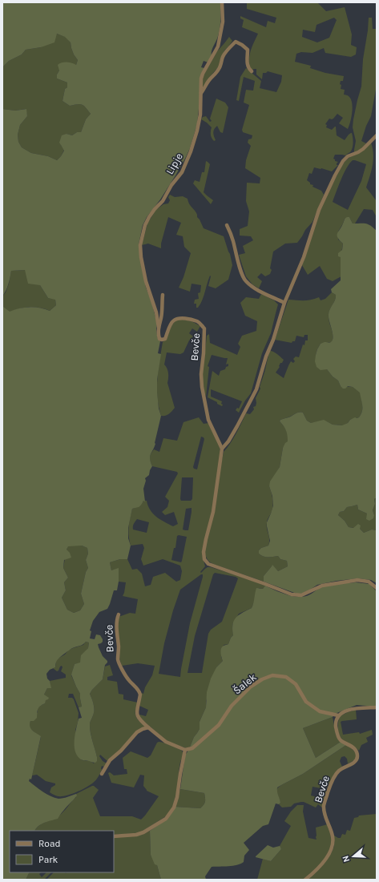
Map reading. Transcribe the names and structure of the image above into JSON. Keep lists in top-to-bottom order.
{
  "streets": {
    "street": ["Lipje", "Bevče", "Šalek"]
  },
  "crossings": [
    ["Lipje", "Bevče"],
    ["Bevče", "Šalek"]
  ],
  "legend": ["Road", "Park"],
  "north": "left"
}
